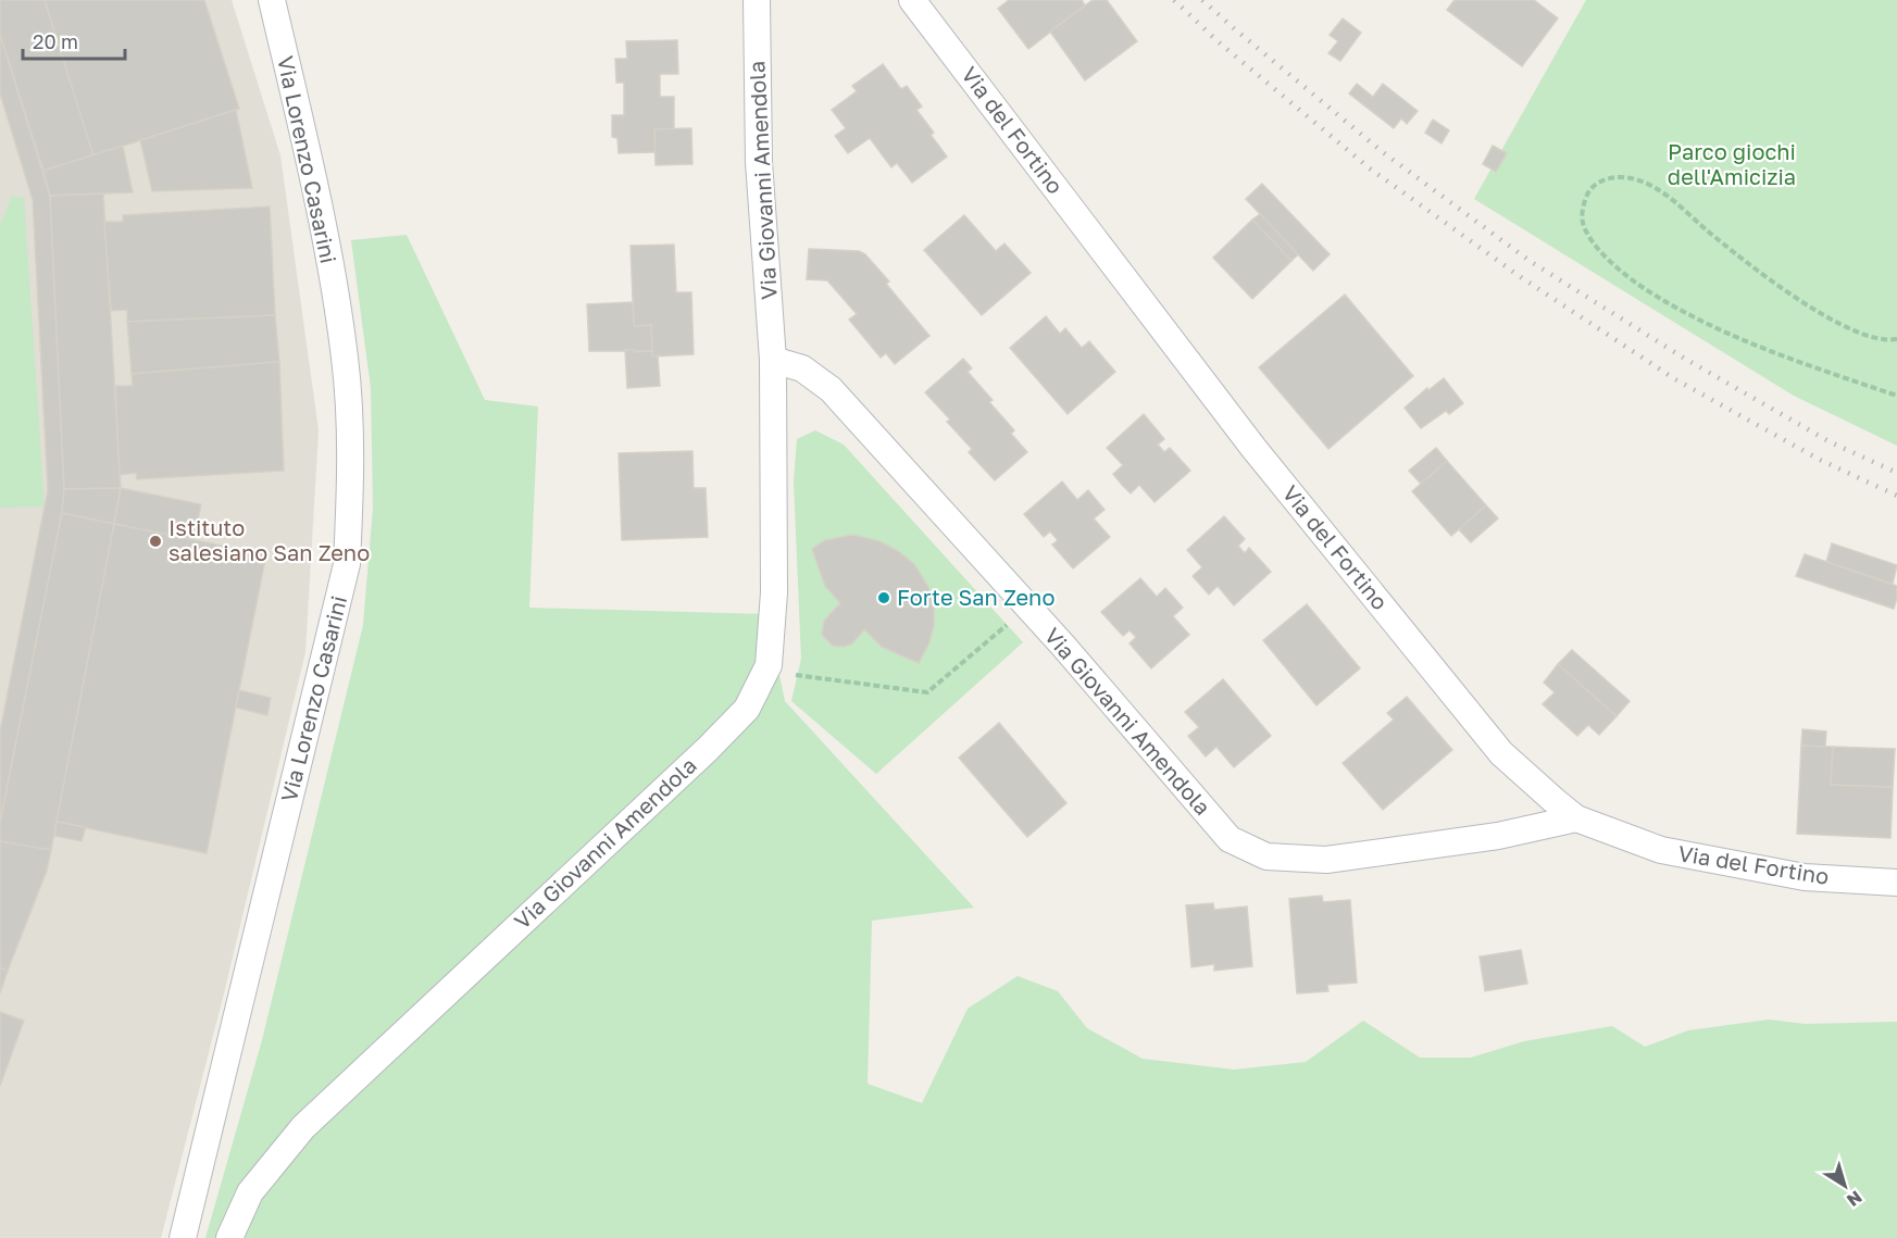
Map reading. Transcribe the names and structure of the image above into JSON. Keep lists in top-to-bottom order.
{
  "streets": {
    "street": ["Via del Fortino", "Via Lorenzo Casarini", "Via Giovanni Amendola"]
  },
  "crossings": [
    ["Via del Fortino", "Via Giovanni Amendola"]
  ],
  "parks": ["Parco giochi dell'Amicizia"],
  "places": ["Istituto salesiano San Zeno", "Forte San Zeno"],
  "scale_bar": "20 m",
  "north": "bottom right"
}
